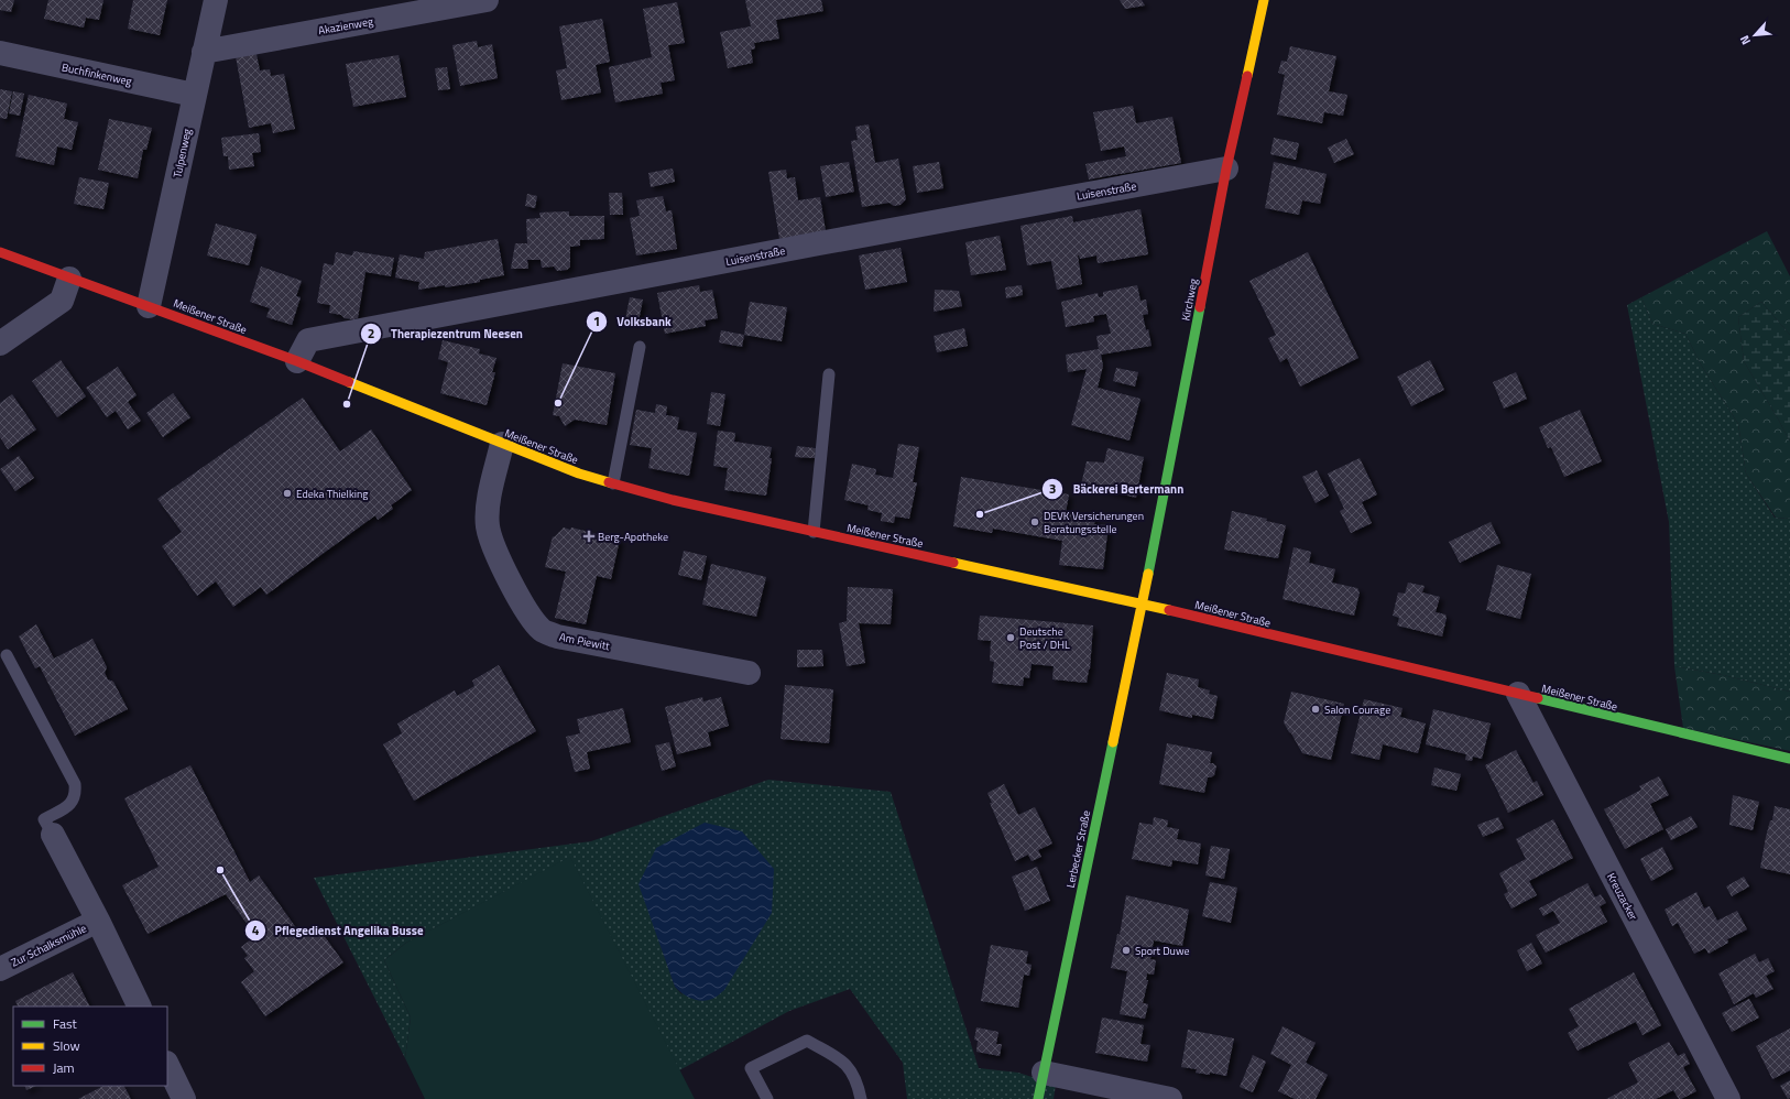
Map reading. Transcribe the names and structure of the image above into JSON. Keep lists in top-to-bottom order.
{
  "streets": {
    "street": [
      "Akazienweg",
      "Buchfinkenweg",
      "Tulpenweg",
      "Luisenstraße",
      "Kirchweg",
      "Meißener Straße",
      "Am Piewitt",
      "Lerbecker Straße",
      "Kreuzacker",
      "Zur Schalksmühle"
    ]
  },
  "crossings": [
    ["Akazienweg", "Tulpenweg"],
    ["Buchfinkenweg", "Tulpenweg"],
    ["Tulpenweg", "Meißener Straße"],
    ["Luisenstraße", "Kirchweg"],
    ["Luisenstraße", "Meißener Straße"],
    ["Kirchweg", "Meißener Straße"],
    ["Kirchweg", "Lerbecker Straße"],
    ["Meißener Straße", "Am Piewitt"],
    ["Meißener Straße", "Lerbecker Straße"],
    ["Meißener Straße", "Kreuzacker"]
  ],
  "places": {
    "other": [
      "Volksbank",
      "Therapiezentrum Neesen",
      "Edeka Thielking",
      "Bäckerei Bertermann",
      "DEVK Versicherungen Beratungsstelle",
      "Deutsche Post / DHL",
      "Salon Courage",
      "Pflegedienst Angelika Busse",
      "Sport Duwe"
    ],
    "health": ["Berg-Apotheke"]
  },
  "legend": ["Fast", "Slow", "Jam"],
  "north": "bottom left"
}
